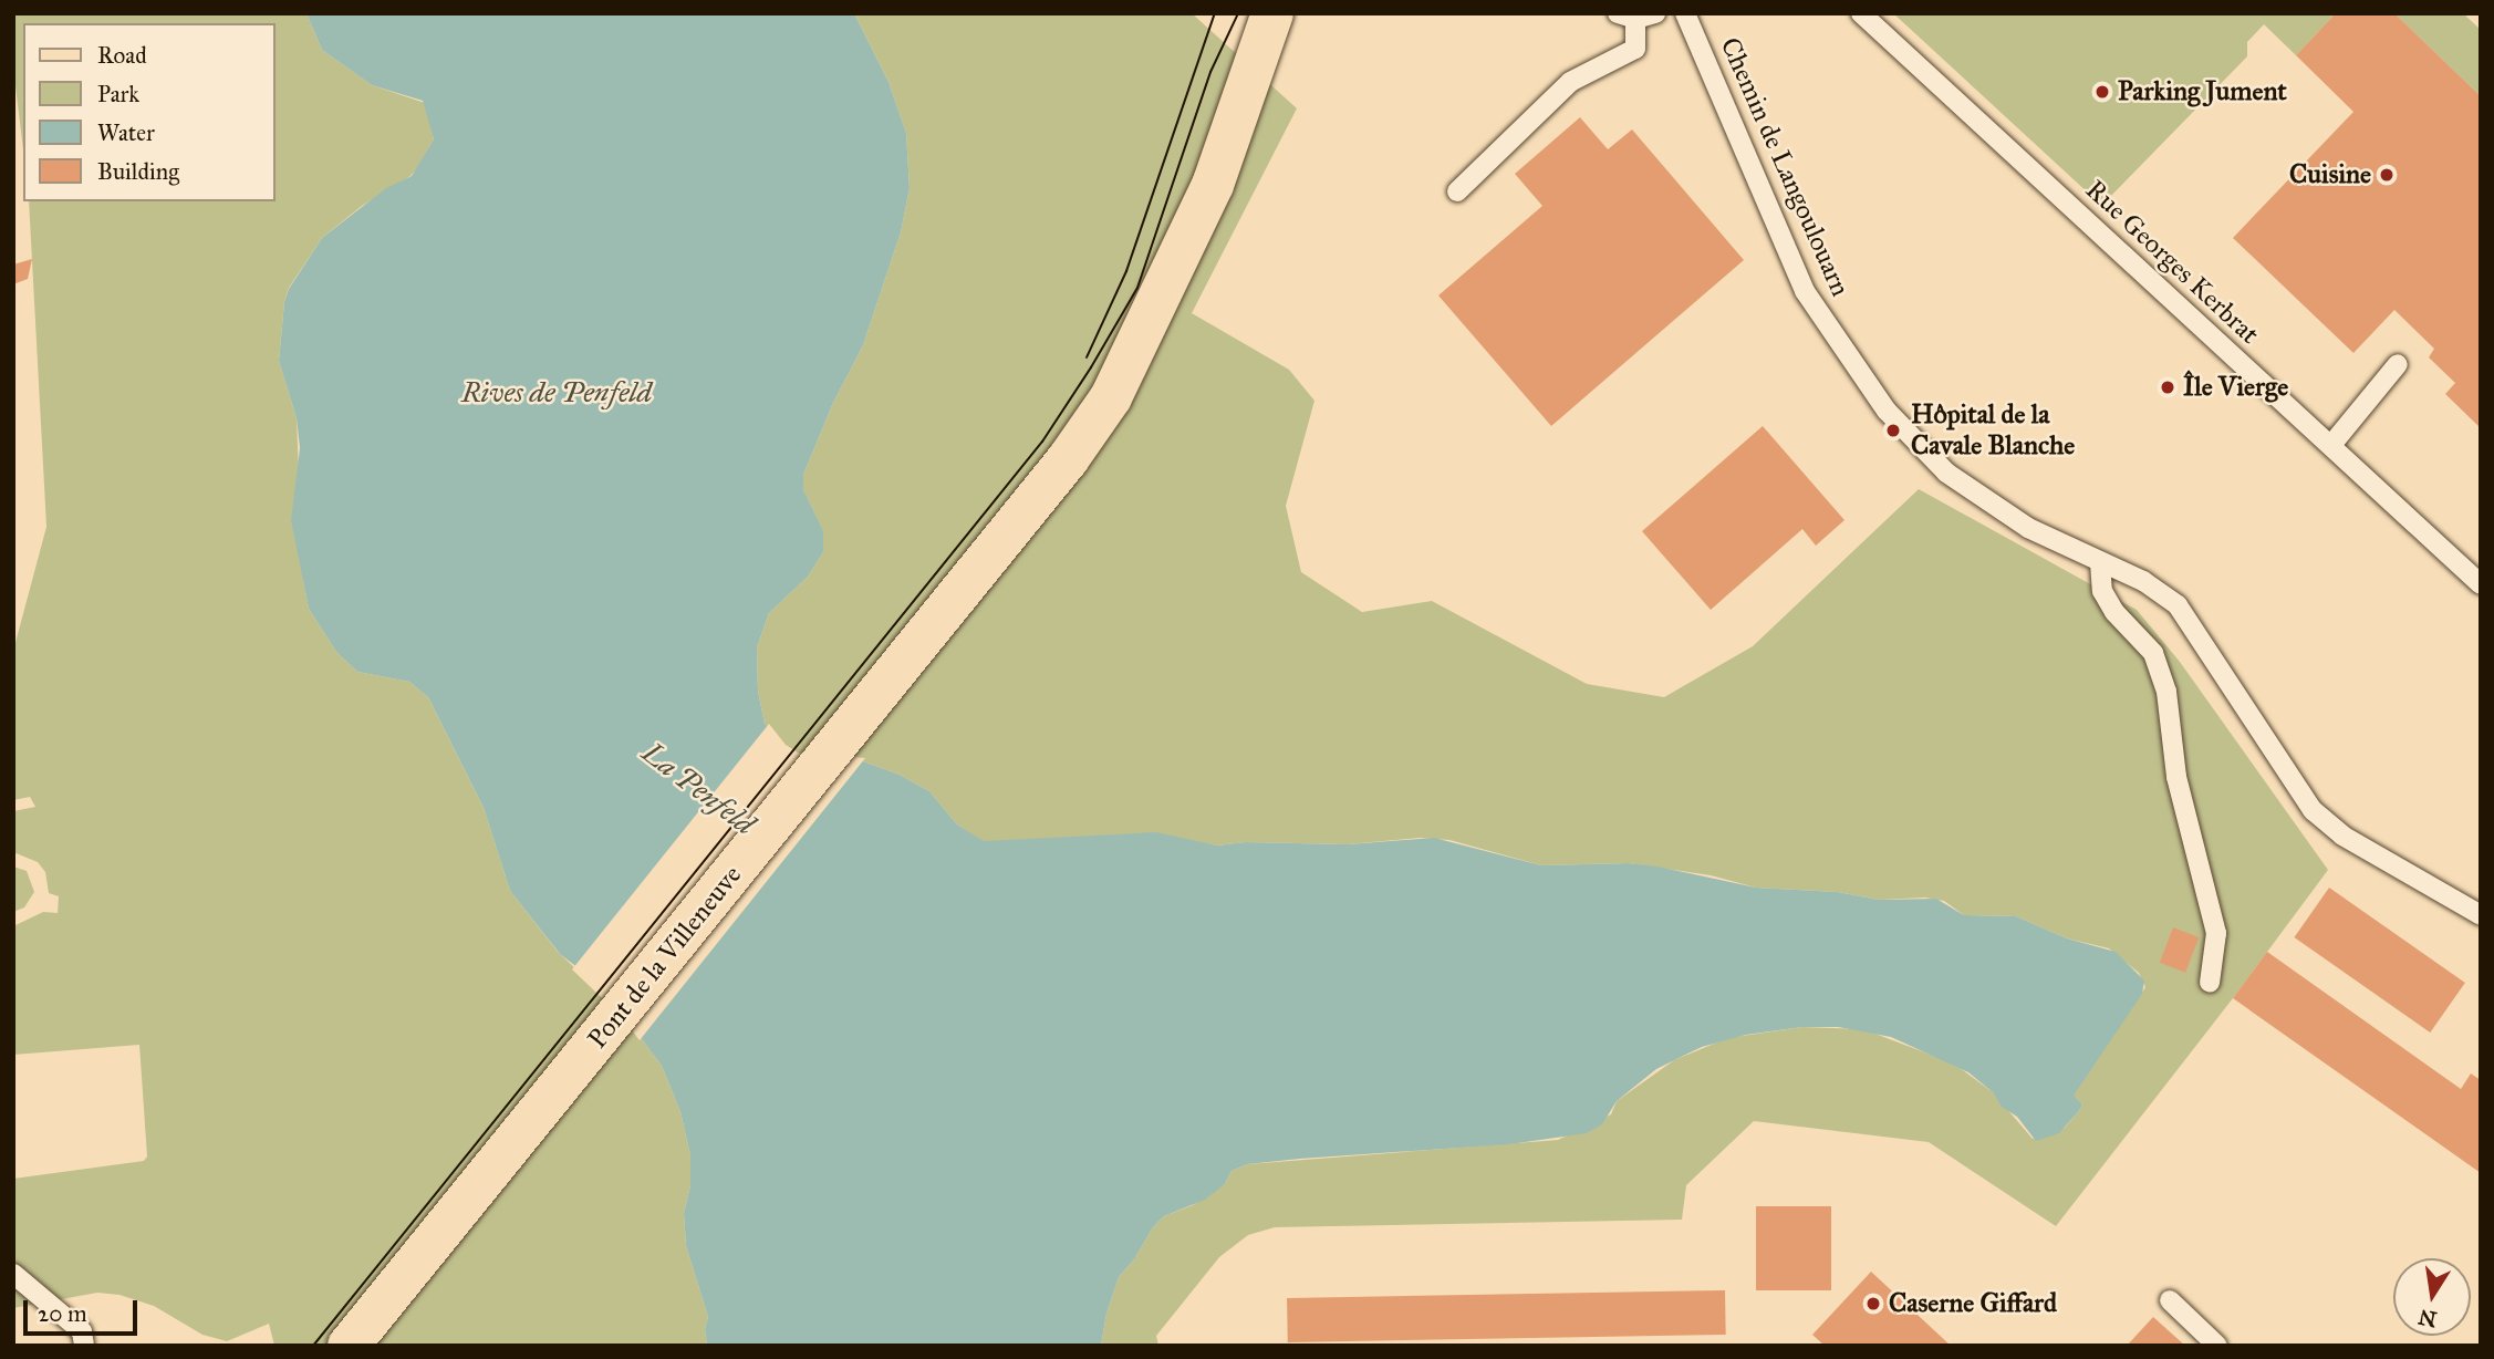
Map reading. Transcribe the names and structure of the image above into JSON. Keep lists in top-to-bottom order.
{
  "streets": {
    "main road": ["Pont de la Villeneuve"],
    "lane": ["Chemin de Langoulouarn", "Rue Georges Kerbrat"]
  },
  "water": ["Rives de Penfeld", "La Penfeld"],
  "places": [
    "Parking Jument",
    "Cuisine",
    "Île Vierge",
    "Hôpital de la Cavale Blanche",
    "Caserne Giffard"
  ],
  "legend": [
    "Road",
    "Park",
    "Water",
    "Building"
  ],
  "scale_bar": "20 m",
  "north": "bottom"
}
